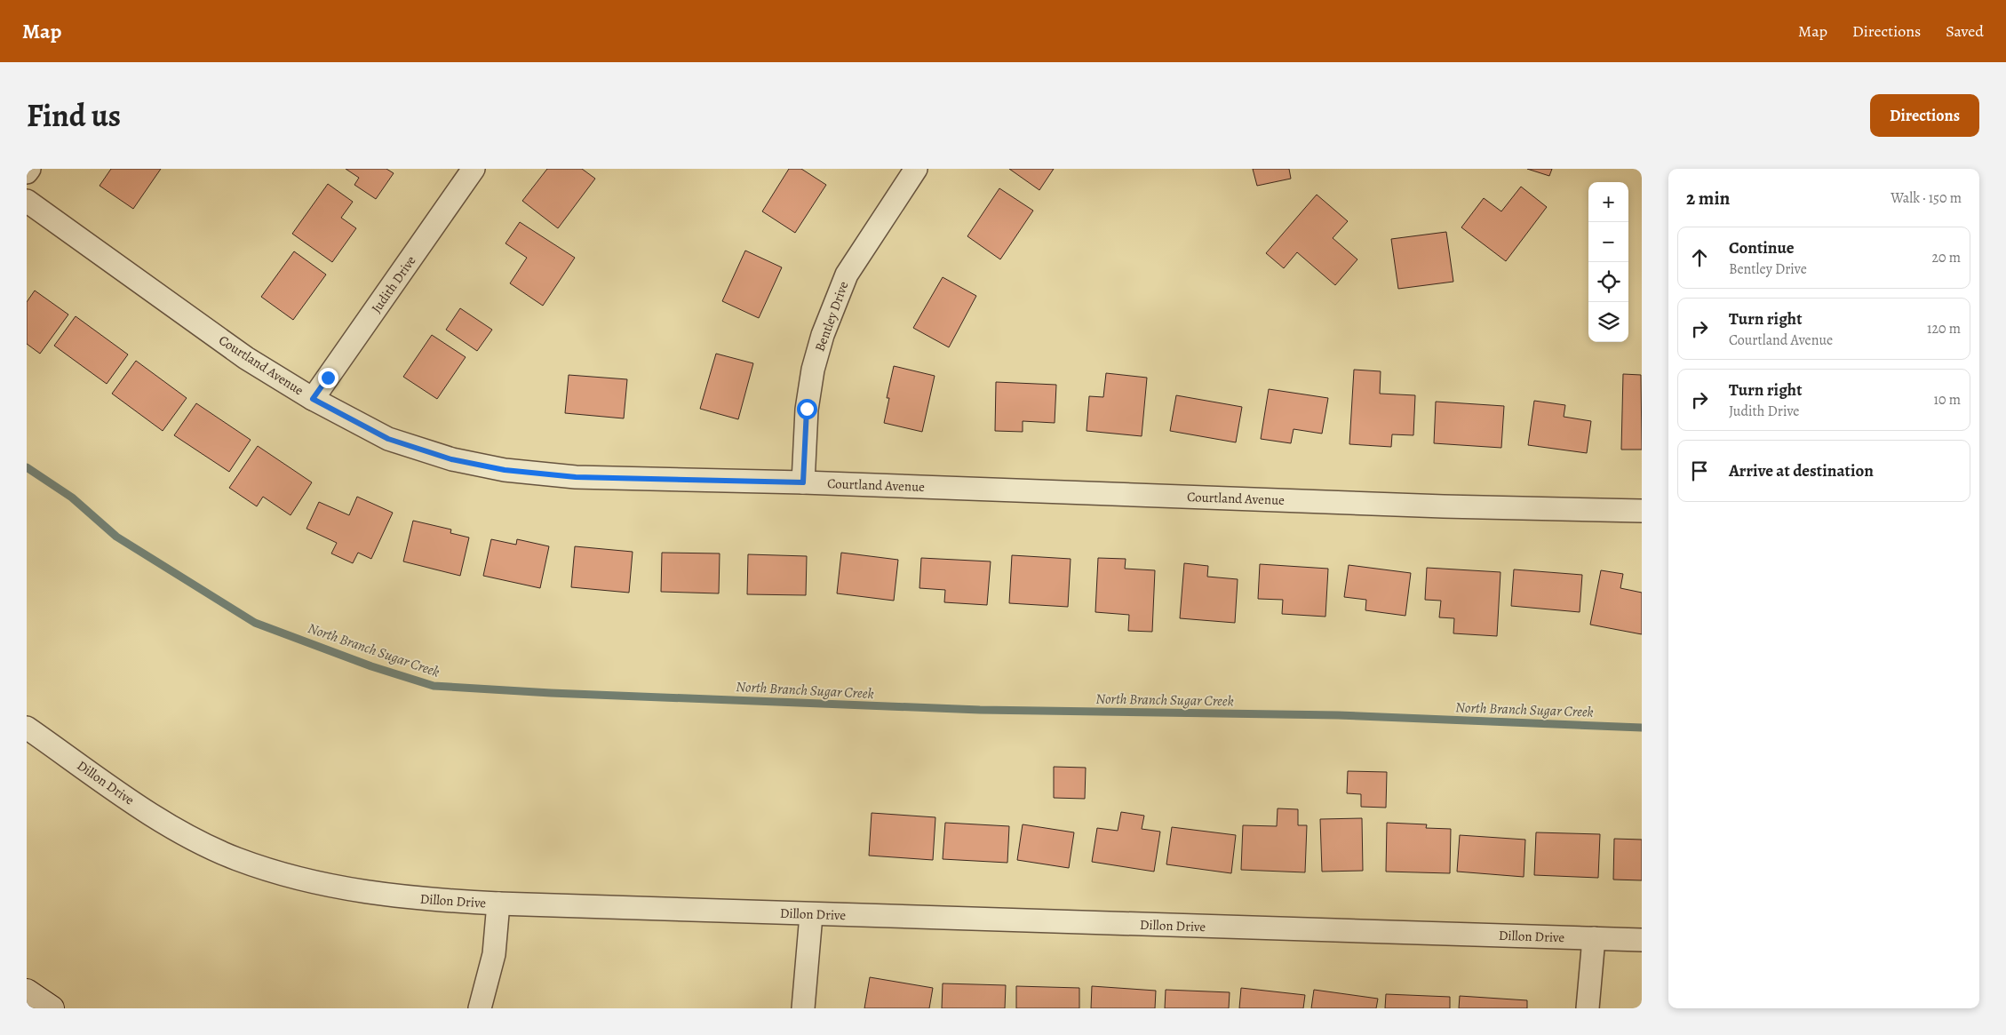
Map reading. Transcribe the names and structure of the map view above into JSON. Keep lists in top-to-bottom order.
{
  "streets": {
    "street": [
      "Judith Drive",
      "Bentley Drive",
      "Courtland Avenue",
      "Dillon Drive"
    ]
  },
  "crossings": [
    ["Judith Drive", "Courtland Avenue"],
    ["Bentley Drive", "Courtland Avenue"]
  ],
  "water": ["North Branch Sugar Creek"],
  "page": {
    "header": "Map",
    "nav": ["Map", "Directions", "Saved"],
    "title": "Find us",
    "buttons": "Directions",
    "heading": ["2 min", "Walk · 150 m"],
    "map_buttons": ["+", "−"],
    "list": [
      ["Continue", "Bentley Drive", "20 m"],
      ["Turn right", "Courtland Avenue", "120 m"],
      ["Turn right", "Judith Drive", "10 m"],
      "Arrive at destination"
    ]
  }
}
